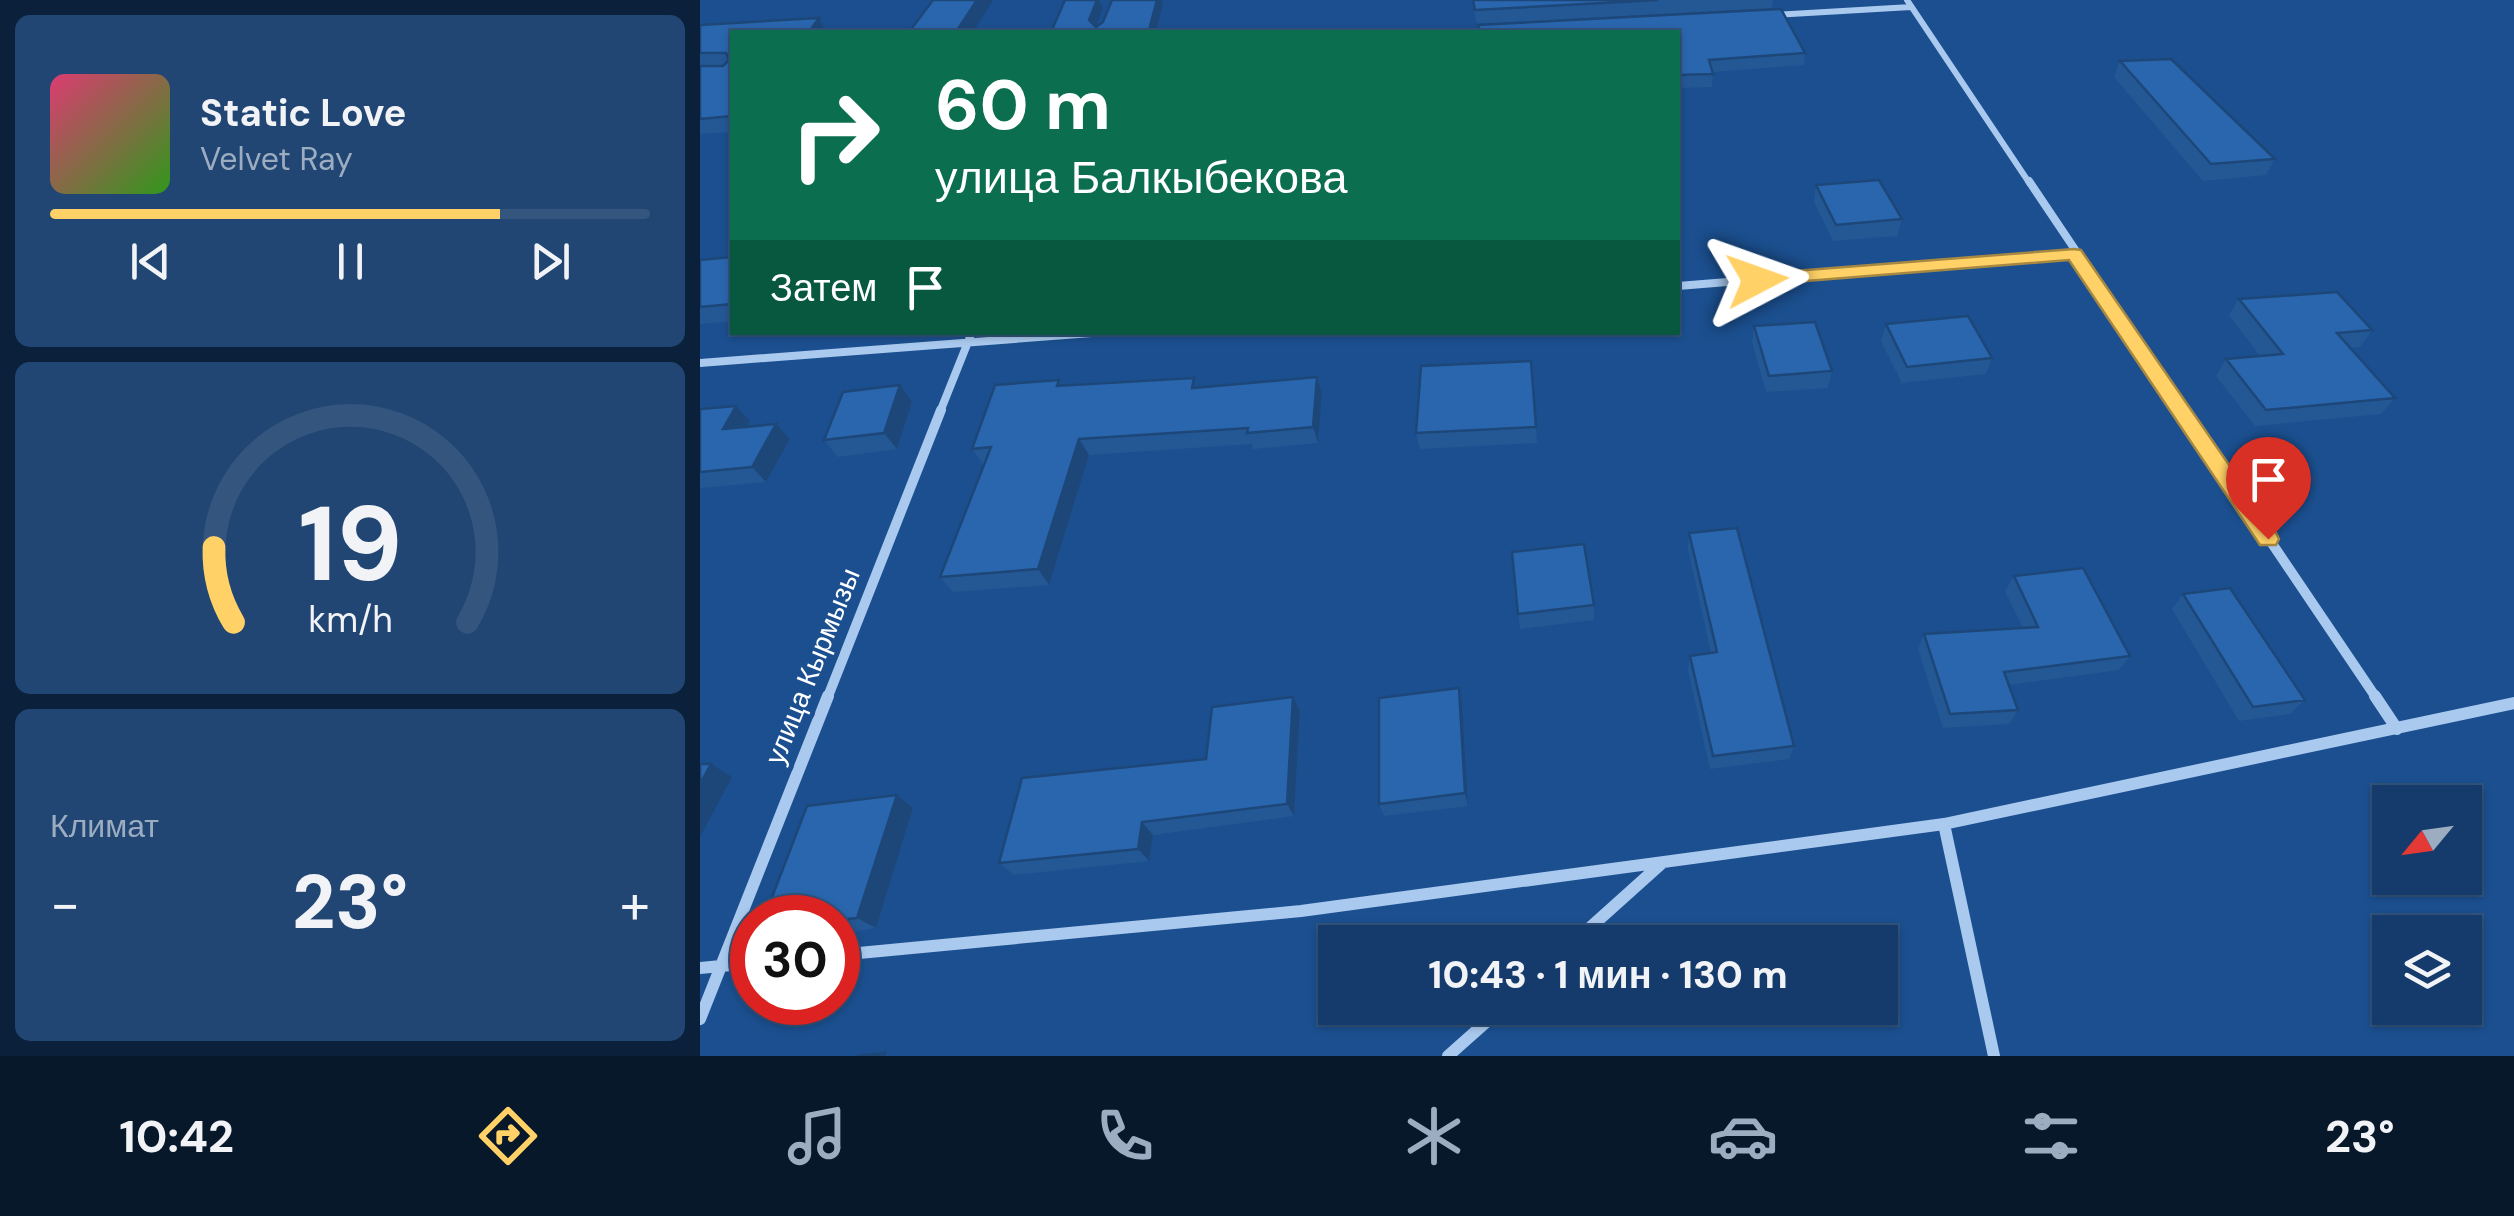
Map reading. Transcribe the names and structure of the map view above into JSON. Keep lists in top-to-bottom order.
{
  "streets": {
    "street": ["улица Кырмызы"]
  },
  "north": "bottom left",
  "page": {
    "turn": ["60 m", "улица Балкыбекова"],
    "song": ["Static Love", "Velvet Ray"],
    "then": "Затем",
    "tile": "Климат",
    "heat": ["−", "23°", "+"],
    "limit": "30",
    "trip": "10:43 · 1 мин · 130 m",
    "tabs": ["10:42", "23°"],
    "gauge": ["19", "km/h"]
  }
}
